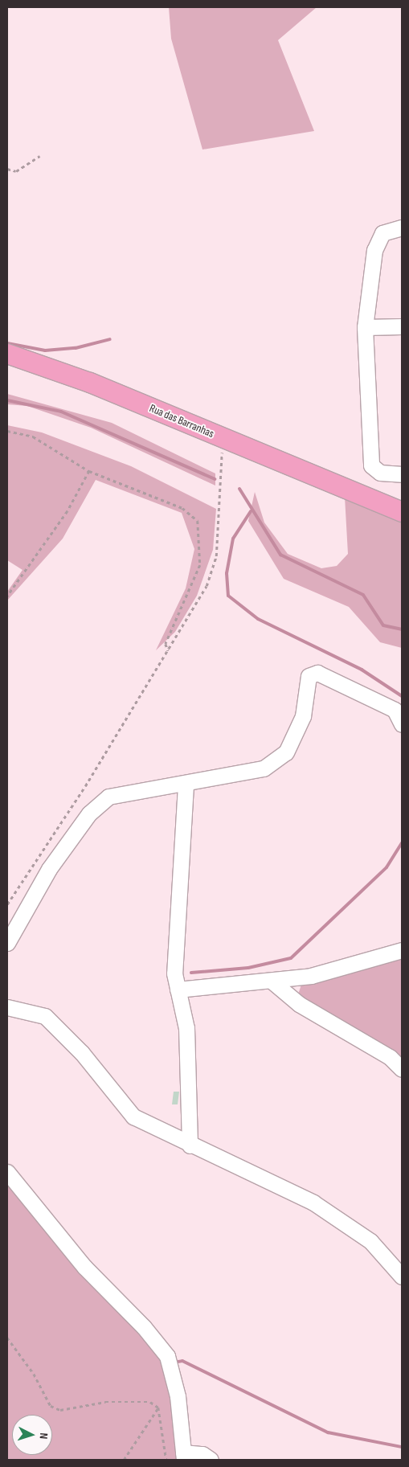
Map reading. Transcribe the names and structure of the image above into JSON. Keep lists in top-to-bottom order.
{
  "streets": {
    "main road": ["Rua das Barranhas"]
  },
  "north": "right"
}
